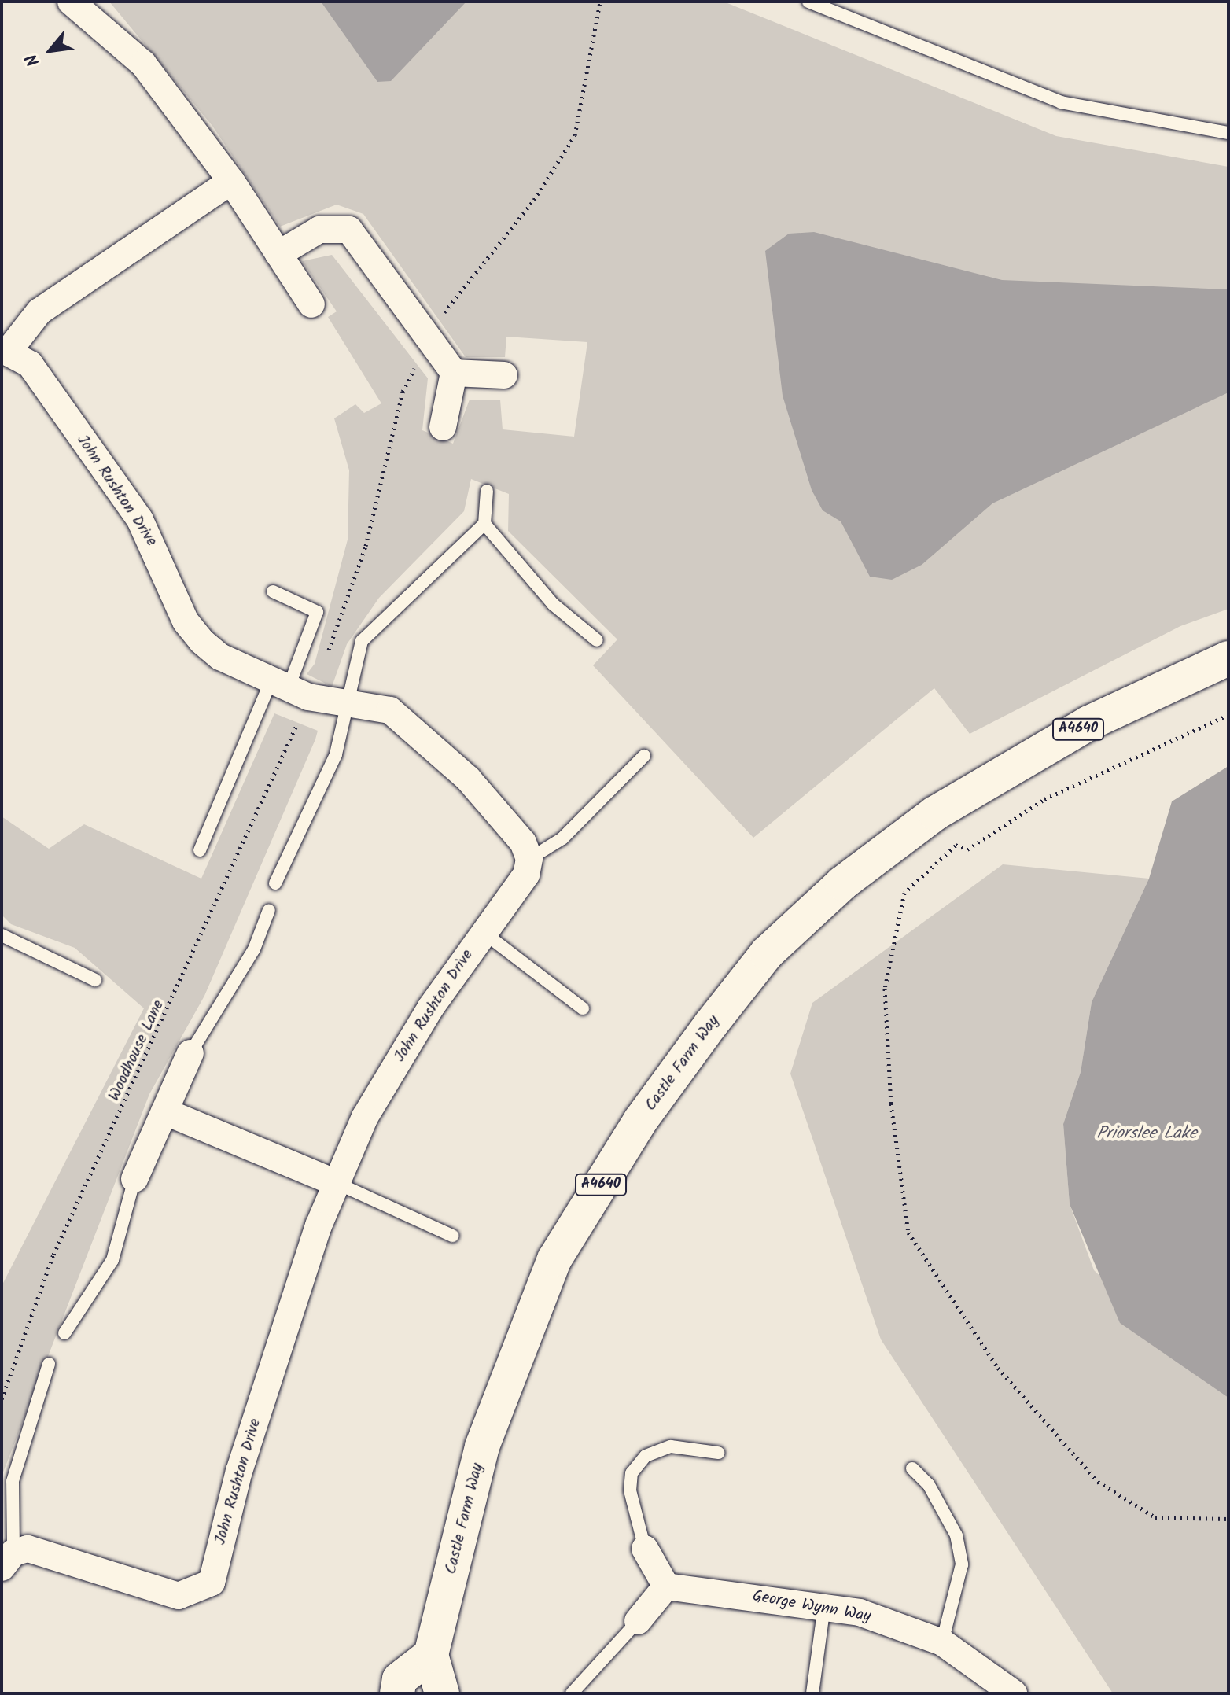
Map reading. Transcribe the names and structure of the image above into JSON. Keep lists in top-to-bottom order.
{
  "streets": {
    "main road": ["A4640", "Castle Farm Way"],
    "street": ["John Rushton Drive", "George Wynn Way"],
    "path": ["Woodhouse Lane"]
  },
  "water": ["Priorslee Lake"],
  "north": "bottom left"
}
